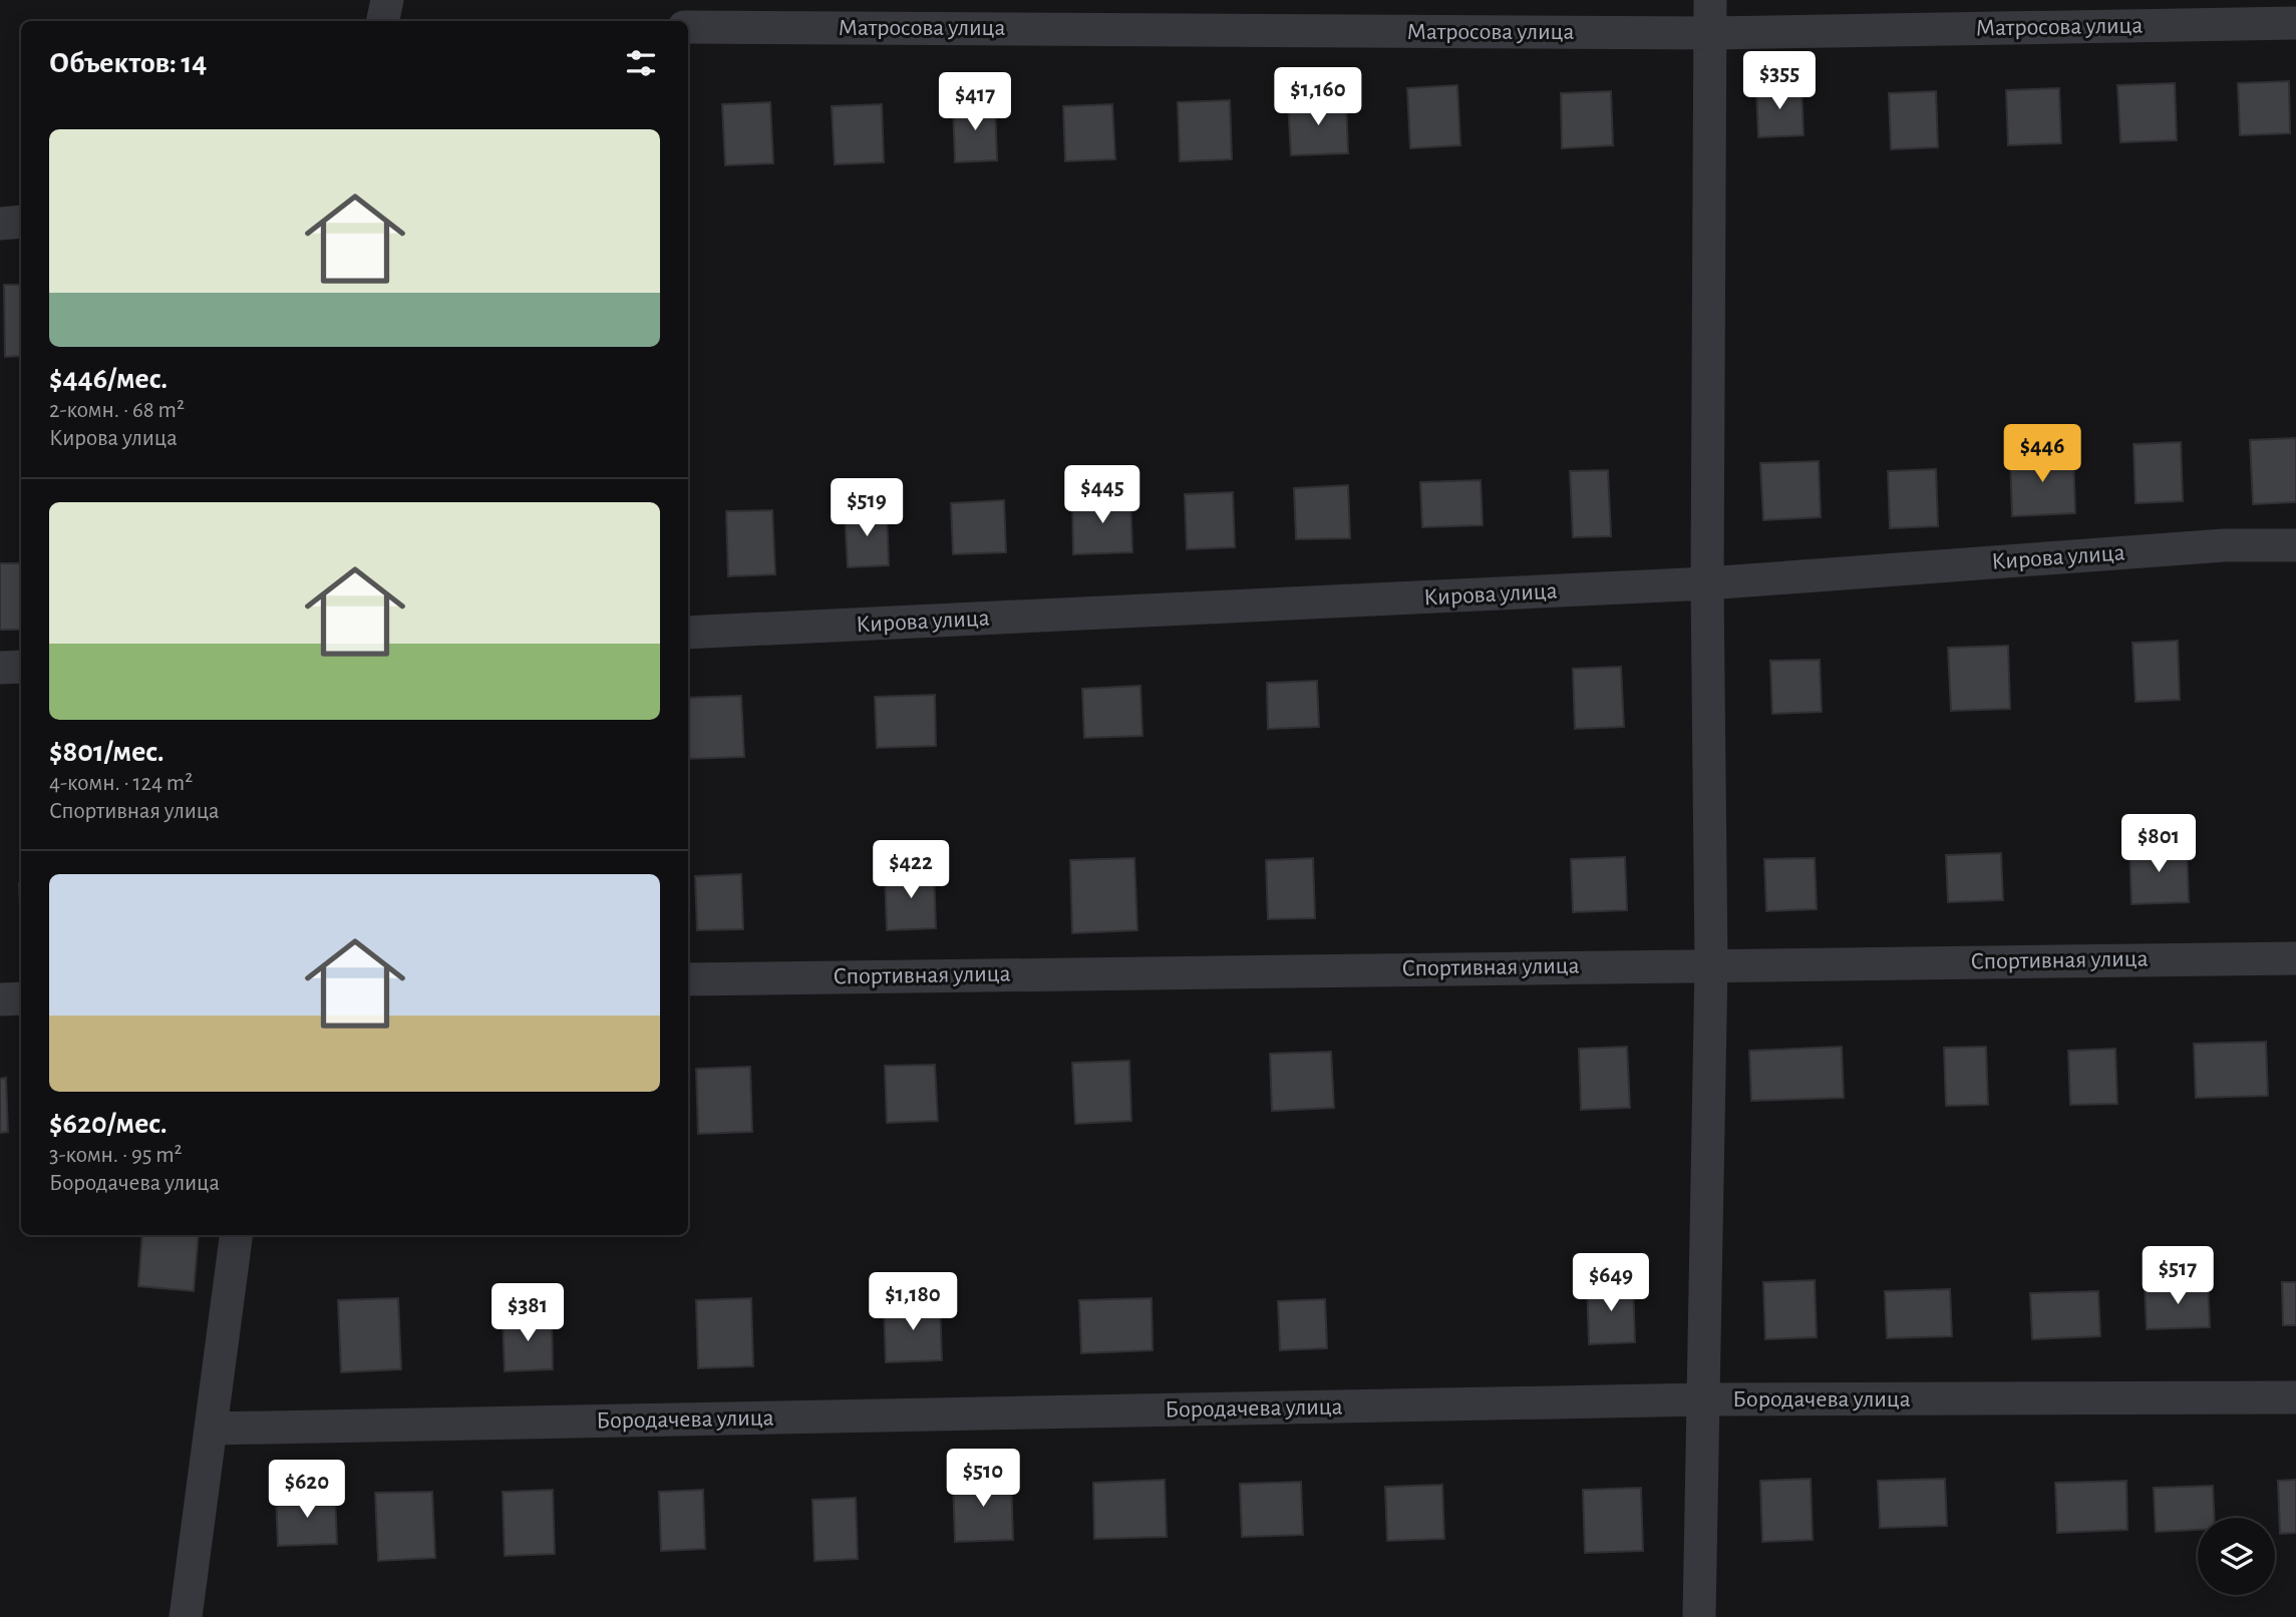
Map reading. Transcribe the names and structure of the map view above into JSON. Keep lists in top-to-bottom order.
{
  "streets": {
    "street": [
      "Матросова улица",
      "Кирова улица",
      "Спортивная улица",
      "Бородачева улица"
    ]
  },
  "page": {
    "heading": "Объектов: 14",
    "price": [
      "$355",
      "$1,160",
      "$417",
      "$446",
      "$445",
      "$519",
      "$801",
      "$422",
      "$517",
      "$649",
      "$1,180",
      "$381",
      "$510",
      "$620"
    ],
    "list": [
      {
        "name": "$446/мес.",
        "note": "2-комн. · 68 m² · Кирова улица"
      },
      {
        "name": "$801/мес.",
        "note": "4-комн. · 124 m² · Спортивная улица"
      },
      {
        "name": "$620/мес.",
        "note": "3-комн. · 95 m² · Бородачева улица"
      }
    ]
  }
}
